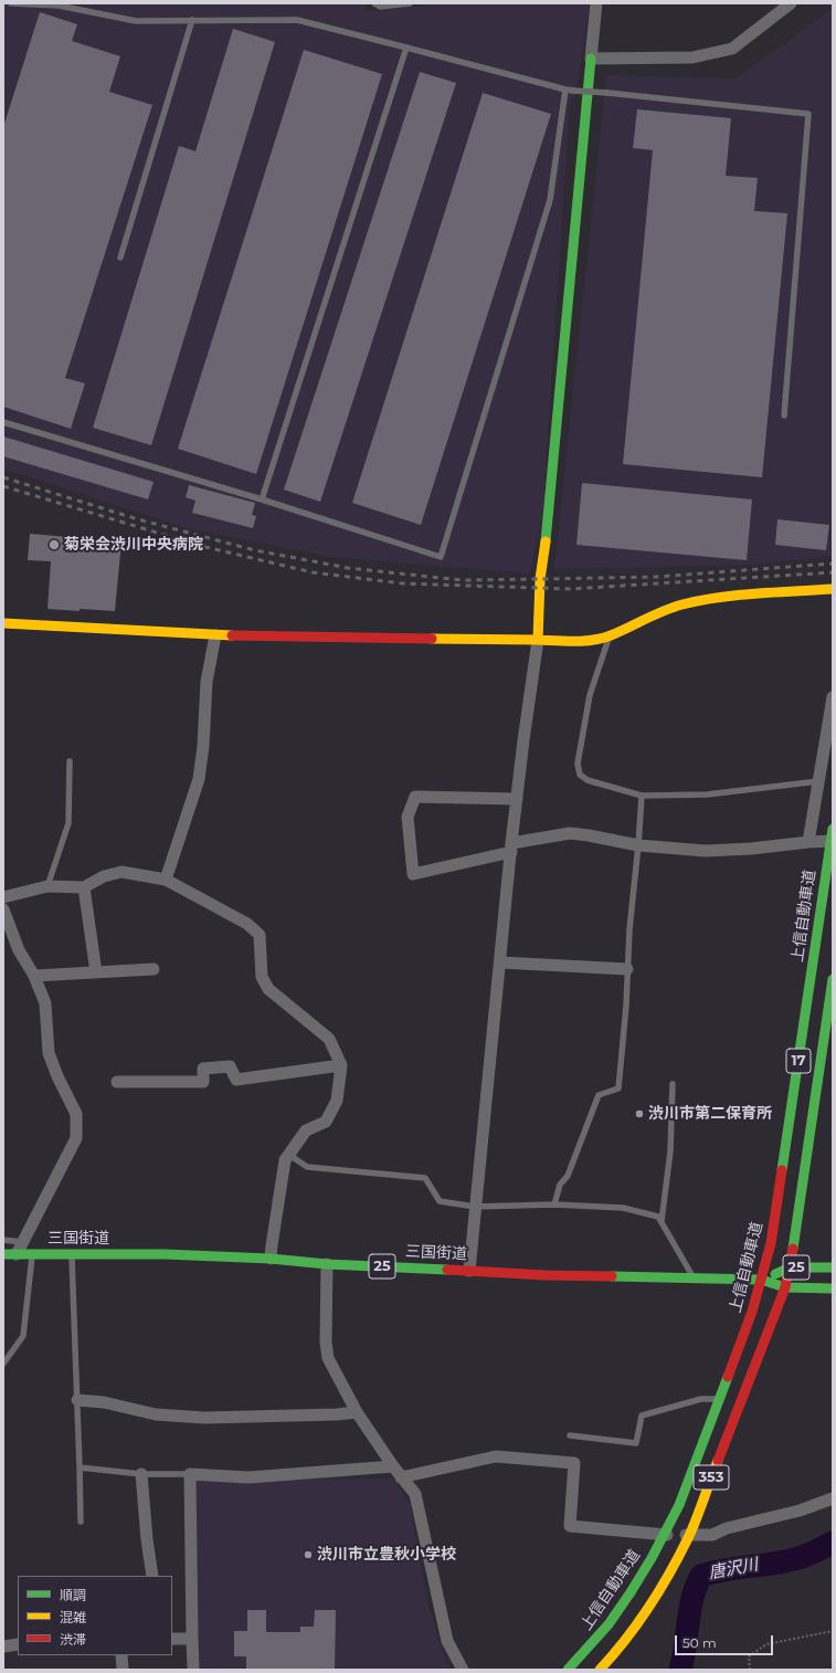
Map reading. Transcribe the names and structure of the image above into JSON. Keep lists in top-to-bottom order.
{
  "streets": {
    "main road": [
      "上信自動車道",
      "17",
      "三国街道",
      "25",
      "353"
    ]
  },
  "crossings": [
    ["上信自動車道", "三国街道"],
    ["上信自動車道", "25"],
    ["17", "25"],
    ["17", "353"],
    ["三国街道", "25"],
    ["25", "353"]
  ],
  "water": ["唐沢川"],
  "places": ["菊栄会渋川中央病院", "渋川市第二保育所", "渋川市立豊秋小学校"],
  "legend": ["順調", "混雑", "渋滞"],
  "scale_bar": "50 m"
}
